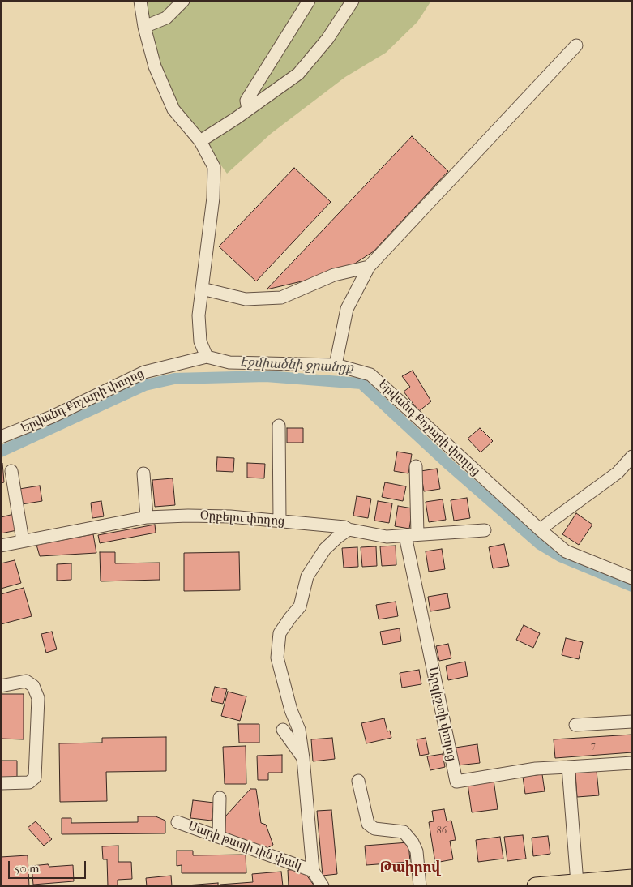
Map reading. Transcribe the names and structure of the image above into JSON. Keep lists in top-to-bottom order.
{
  "streets": {
    "street": [
      "Երվանդ Քոչարի փողոց",
      "Օրբելու փողոց",
      "Արգիշտի փողոց",
      "Սարի թաղի 1ին փակ"
    ]
  },
  "crossings": [
    ["Օրբելու փողոց", "Արգիշտի փողոց"]
  ],
  "districts": ["Թաիրով"],
  "water": ["Էջմիածնի ջրանցք"],
  "house_numbers": ["7", "86"],
  "scale_bar": "50 m"
}
